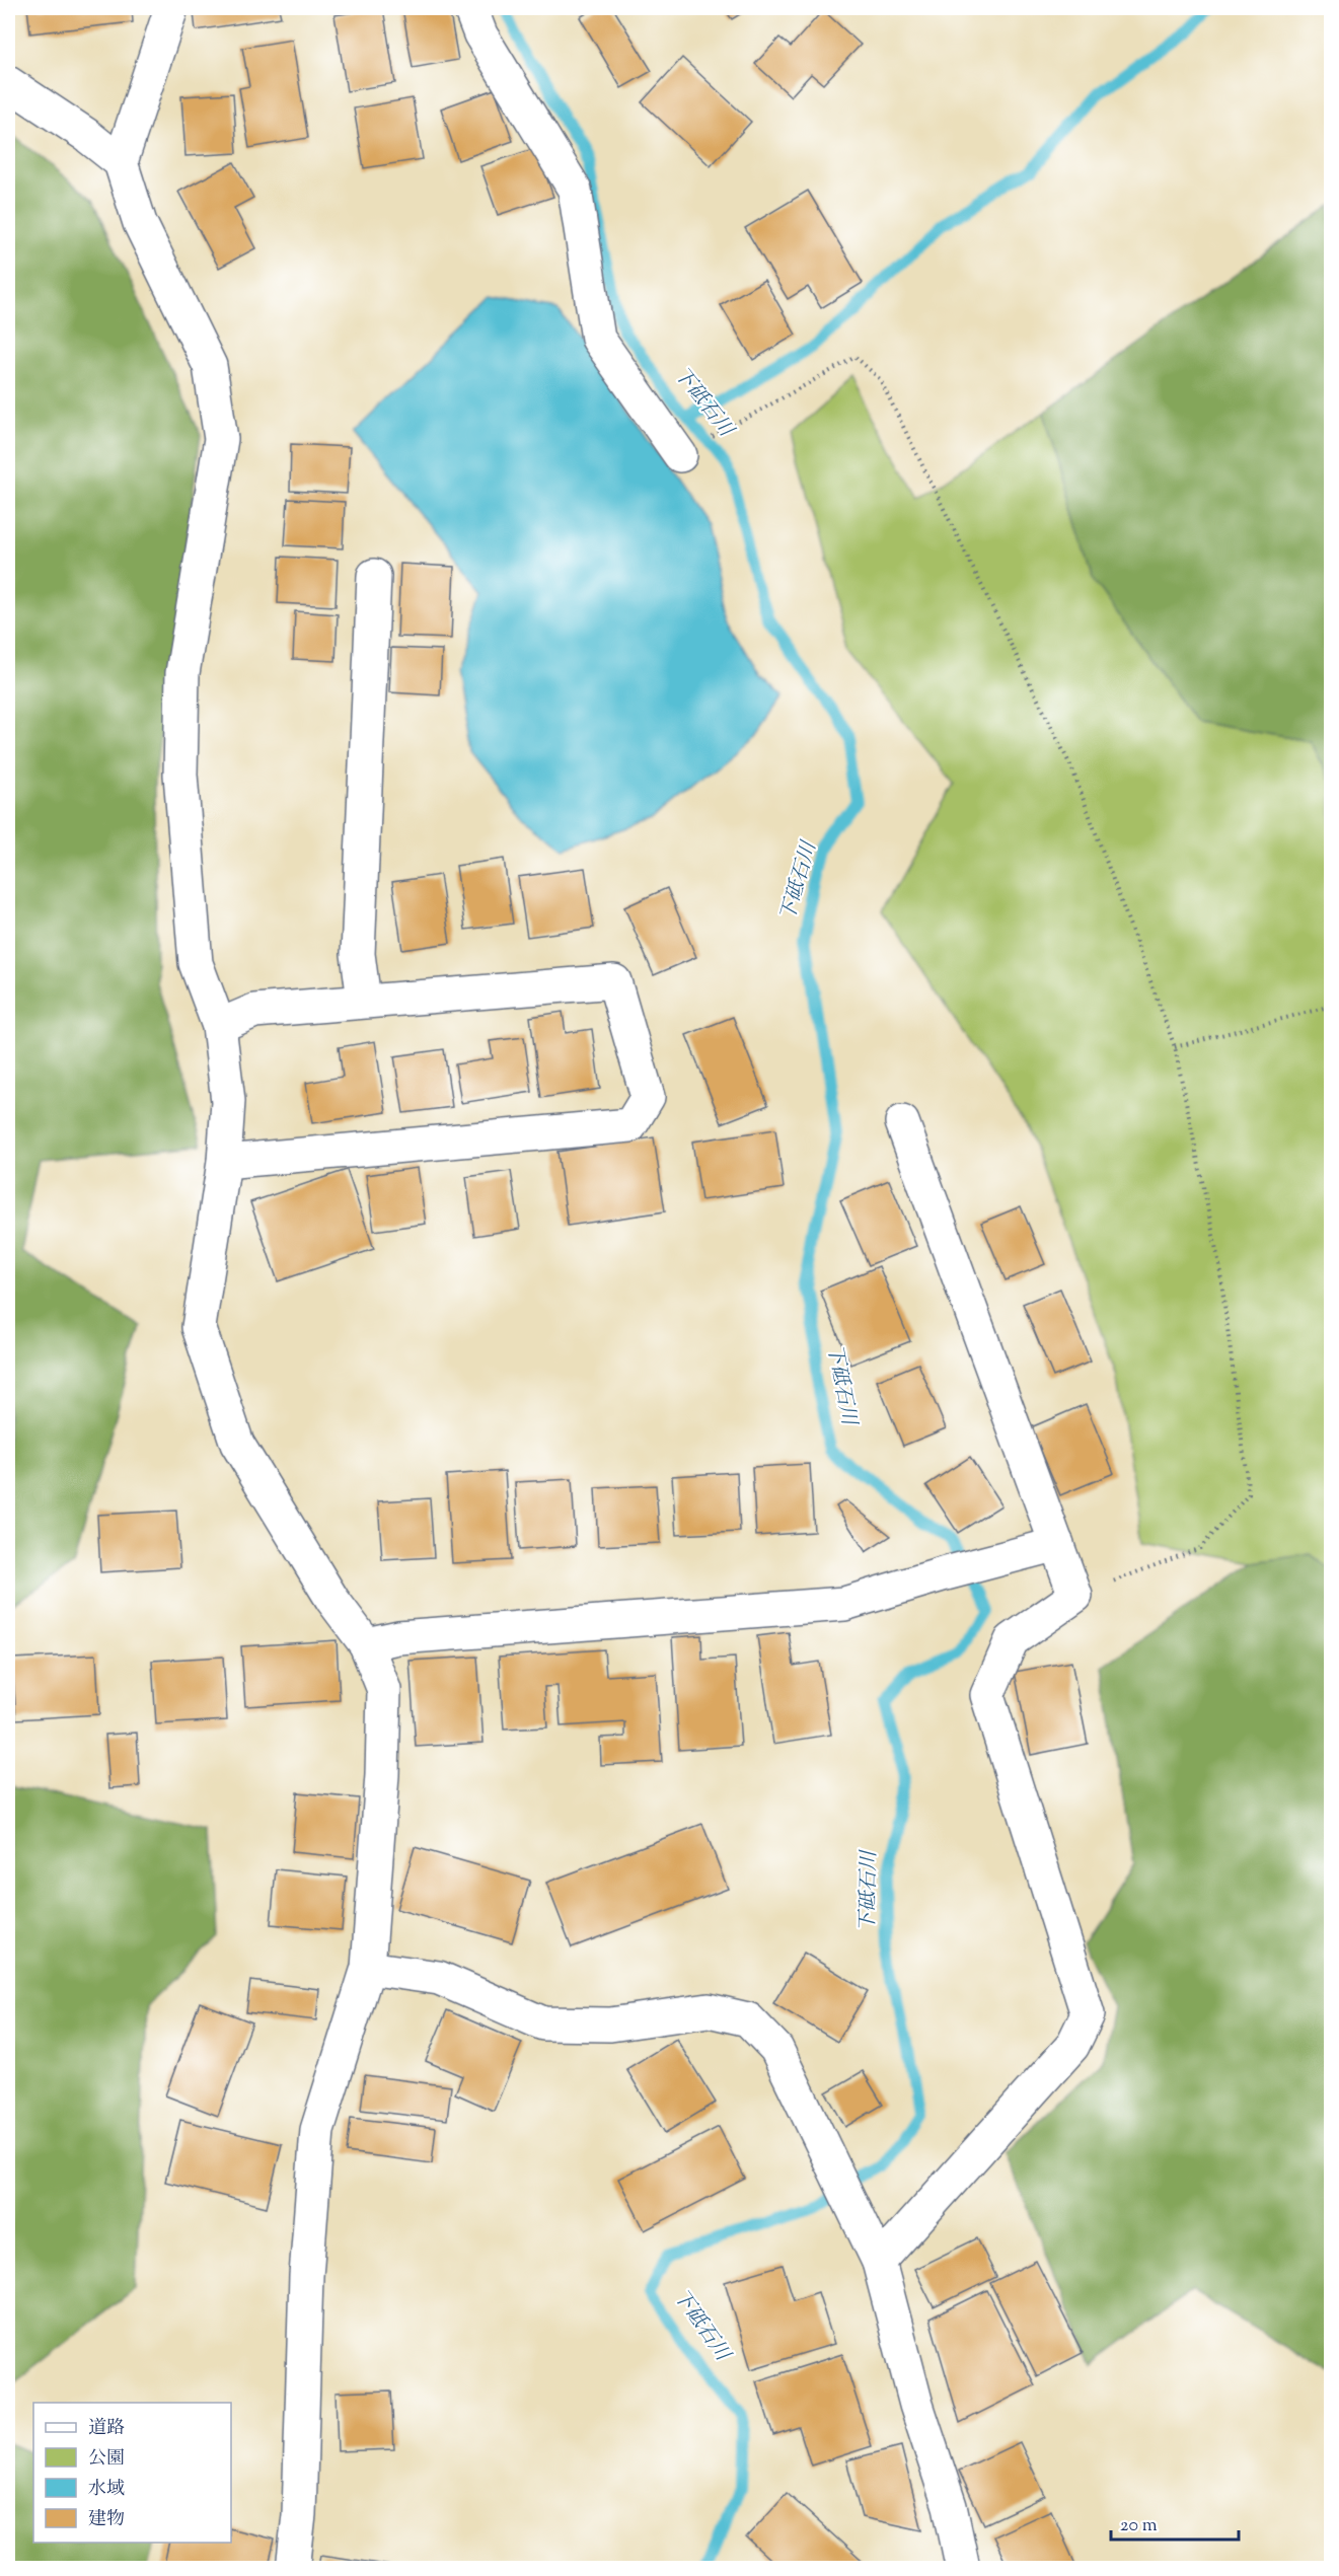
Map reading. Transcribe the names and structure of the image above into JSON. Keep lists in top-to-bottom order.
{
  "water": ["下砥石川"],
  "legend": [
    "道路",
    "公園",
    "水域",
    "建物"
  ],
  "scale_bar": "20 m"
}
